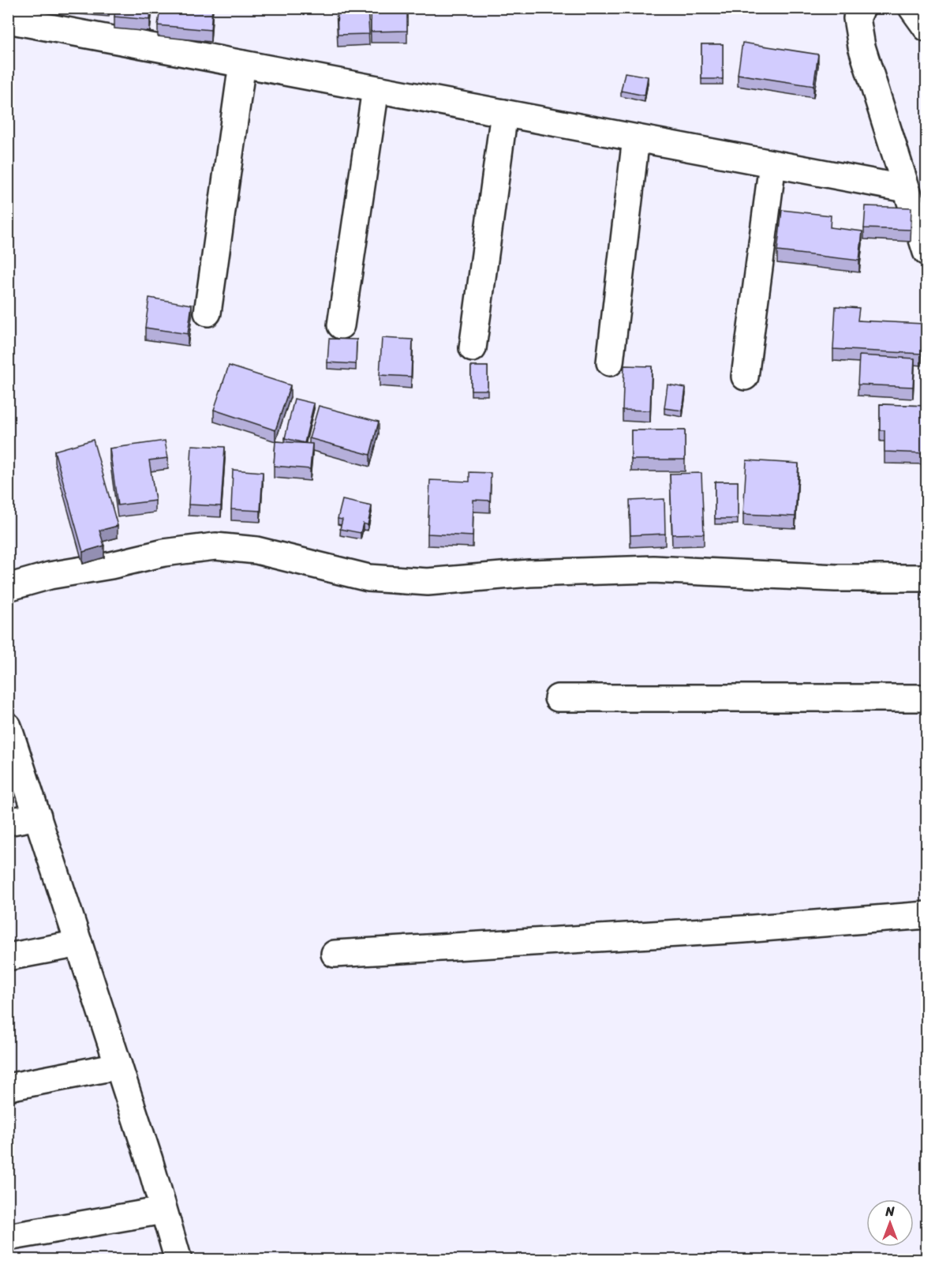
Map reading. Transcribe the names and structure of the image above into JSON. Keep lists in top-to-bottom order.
{
  "north": "top"
}
